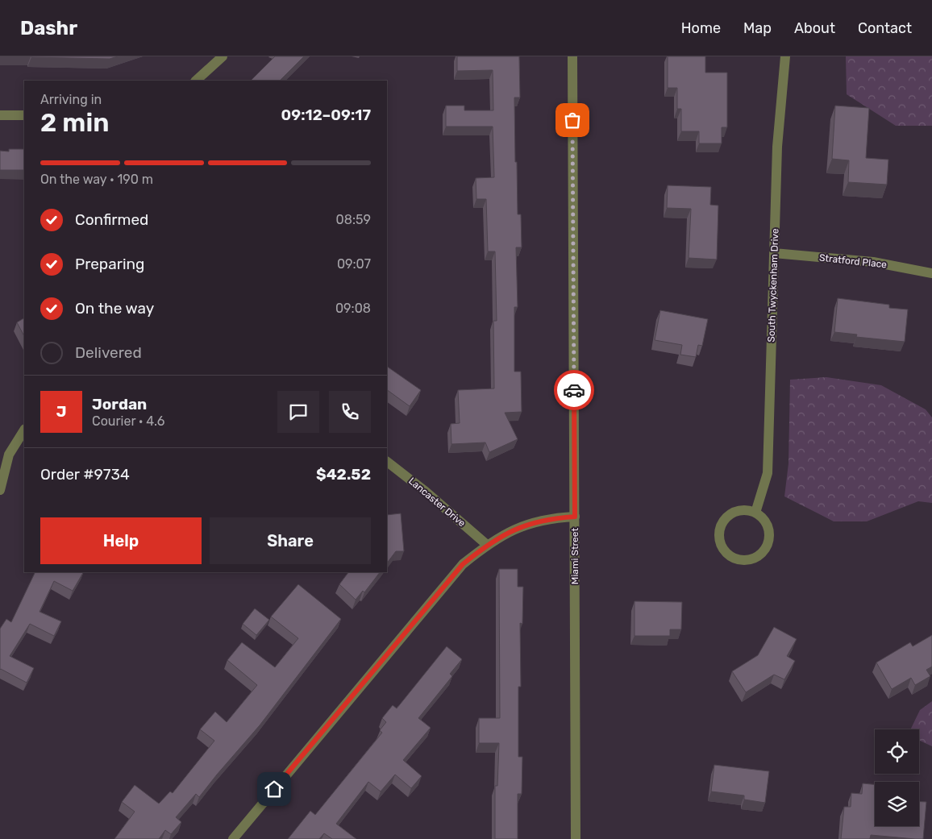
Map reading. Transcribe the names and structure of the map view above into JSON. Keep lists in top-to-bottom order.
{
  "streets": {
    "street": [
      "Stratford Place",
      "South Twyckenham Drive",
      "Lancaster Drive",
      "Miami Street"
    ]
  },
  "crossings": [
    ["Stratford Place", "South Twyckenham Drive"]
  ],
  "page": {
    "header": "Dashr",
    "nav": [
      "Home",
      "Map",
      "About",
      "Contact"
    ],
    "heading": ["2 min", "Arriving in", "09:12–09:17"],
    "panel": [
      "Jordan",
      "Courier · 4.6",
      "Order #9734",
      "$42.52"
    ],
    "bar": "On the way · 190 m",
    "list": [
      ["Confirmed", "08:59"],
      ["Preparing", "09:07"],
      ["On the way", "09:08"],
      "Delivered"
    ],
    "round": "J",
    "buttons": ["Help", "Share"]
  }
}
